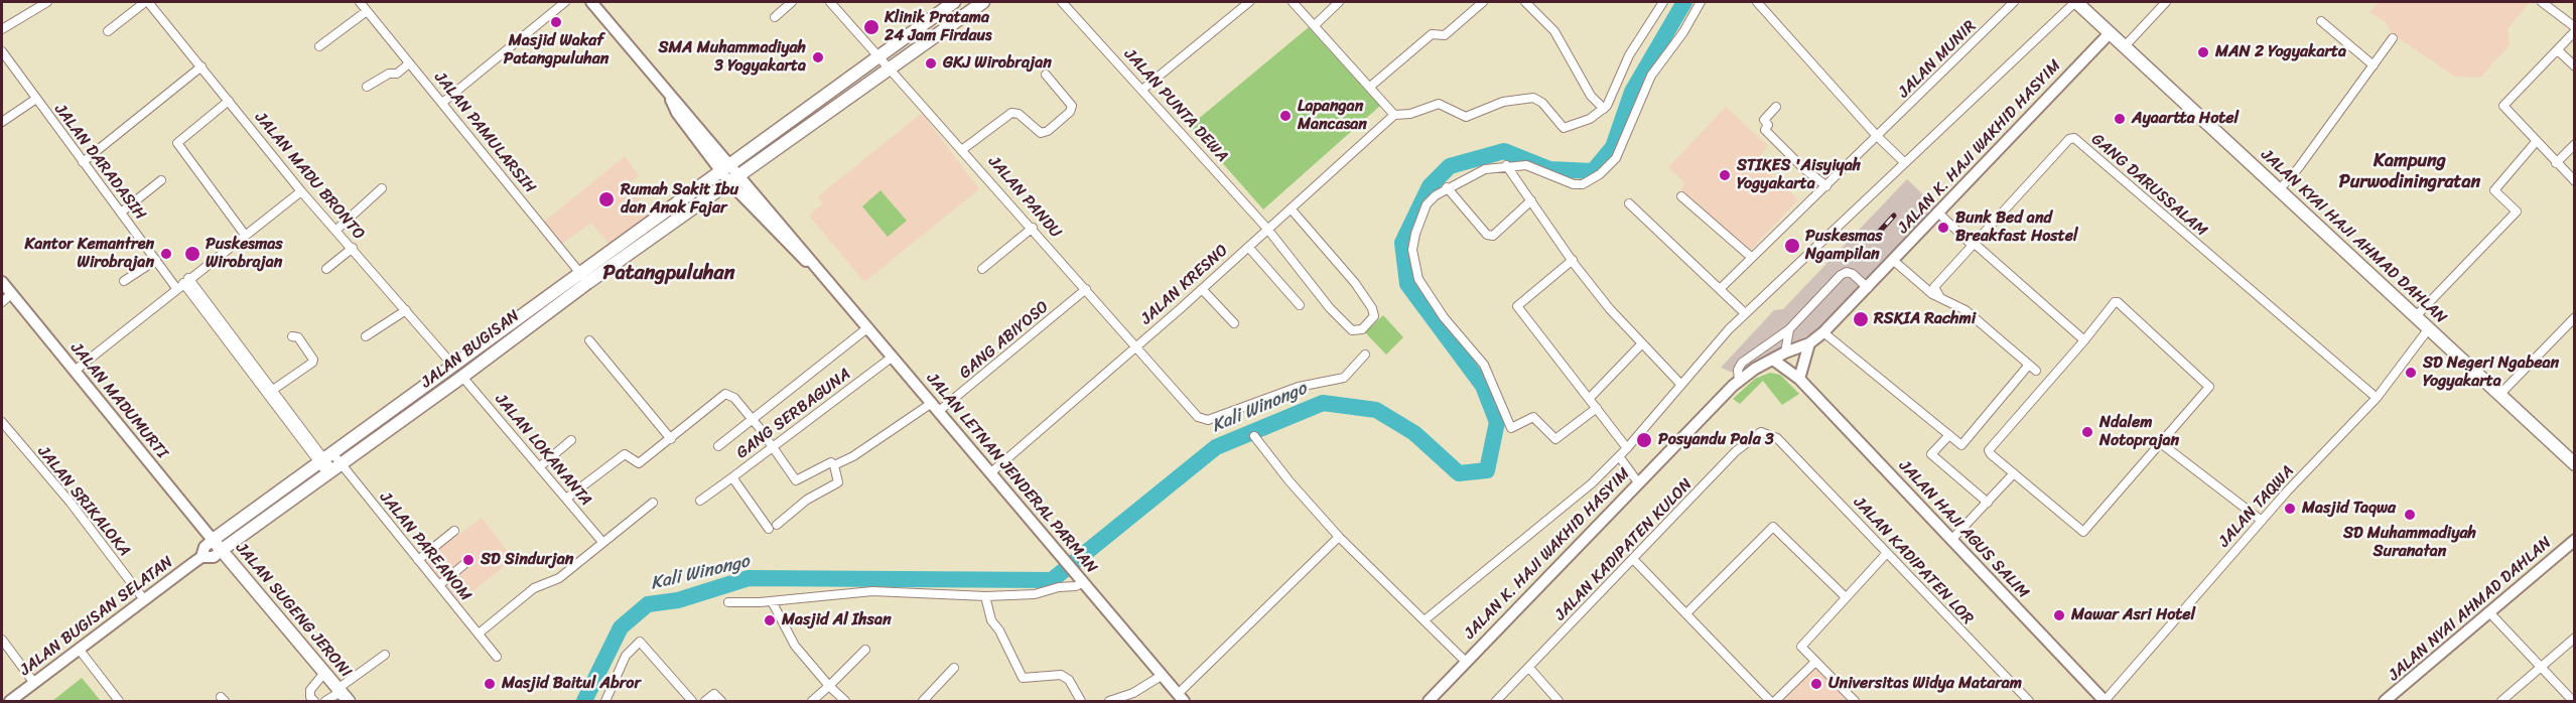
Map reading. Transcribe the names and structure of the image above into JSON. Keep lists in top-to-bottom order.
{
  "streets": {
    "main road": ["JALAN KYAI HAJI AHMAD DAHLAN", "JALAN BUGISAN", "JALAN SUGENG JERONI"],
    "street": [
      "JALAN MUNIR",
      "JALAN PUNTA DEWA",
      "JALAN PAMULARSIH",
      "JALAN K. HAJI WAKHID HASYIM",
      "JALAN DARADASIH",
      "JALAN MADU BRONTO",
      "GANG DARUSSALAM",
      "JALAN PANDU",
      "JALAN KRESNO",
      "GANG ABIYOSO",
      "JALAN MADUMURTI",
      "GANG SERBAGUNA",
      "JALAN LOKANANTA",
      "JALAN LETNAN JENDERAL PARMAN",
      "JALAN SRIKALOKA",
      "JALAN TAQWA",
      "JALAN HAJI AGUS SALIM",
      "JALAN PAREANOM",
      "JALAN KADIPATEN KULON",
      "JALAN KADIPATEN LOR",
      "JALAN NYAI AHMAD DAHLAN",
      "JALAN BUGISAN SELATAN"
    ]
  },
  "crossings": [
    ["JALAN PUNTA DEWA", "JALAN KRESNO"],
    ["JALAN PAMULARSIH", "JALAN BUGISAN"],
    ["JALAN K. HAJI WAKHID HASYIM", "JALAN KYAI HAJI AHMAD DAHLAN"],
    ["JALAN K. HAJI WAKHID HASYIM", "JALAN HAJI AGUS SALIM"],
    ["JALAN DARADASIH", "JALAN BUGISAN"],
    ["JALAN DARADASIH", "JALAN PAREANOM"],
    ["JALAN MADU BRONTO", "JALAN BUGISAN"],
    ["GANG DARUSSALAM", "JALAN TAQWA"],
    ["JALAN PANDU", "JALAN KRESNO"],
    ["JALAN PANDU", "GANG ABIYOSO"],
    ["JALAN PANDU", "JALAN BUGISAN"],
    ["JALAN KYAI HAJI AHMAD DAHLAN", "JALAN TAQWA"],
    ["JALAN KRESNO", "JALAN LETNAN JENDERAL PARMAN"],
    ["GANG ABIYOSO", "GANG SERBAGUNA"],
    ["GANG ABIYOSO", "JALAN LETNAN JENDERAL PARMAN"],
    ["JALAN BUGISAN", "JALAN MADUMURTI"],
    ["JALAN BUGISAN", "JALAN LOKANANTA"],
    ["JALAN BUGISAN", "JALAN LETNAN JENDERAL PARMAN"],
    ["JALAN BUGISAN", "JALAN PAREANOM"],
    ["JALAN BUGISAN", "JALAN SUGENG JERONI"],
    ["JALAN BUGISAN", "JALAN BUGISAN SELATAN"],
    ["JALAN MADUMURTI", "JALAN SUGENG JERONI"],
    ["JALAN MADUMURTI", "JALAN BUGISAN SELATAN"],
    ["GANG SERBAGUNA", "JALAN LETNAN JENDERAL PARMAN"],
    ["JALAN SRIKALOKA", "JALAN BUGISAN SELATAN"],
    ["JALAN TAQWA", "JALAN HAJI AGUS SALIM"],
    ["JALAN KADIPATEN KULON", "JALAN KADIPATEN LOR"],
    ["JALAN SUGENG JERONI", "JALAN BUGISAN SELATAN"]
  ],
  "districts": ["Kampung Purwodiningratan", "Patangpuluhan"],
  "water": ["Kali Winongo"],
  "places": [
    "Masjid Wakaf Patangpuluhan",
    "Klinik Pratama 24 Jam Firdaus",
    "MAN 2 Yogyakarta",
    "SMA Muhammadiyah 3 Yogyakarta",
    "GKJ Wirobrajan",
    "Lapangan Mancasan",
    "Ayaartta Hotel",
    "STIKES 'Aisyiyah Yogyakarta",
    "Rumah Sakit Ibu dan Anak Fajar",
    "Bunk Bed and Breakfast Hostel",
    "Puskesmas Ngampilan",
    "Kantor Kemantren Wirobrajan",
    "Puskesmas Wirobrajan",
    "RSKIA Rachmi",
    "SD Negeri Ngabean Yogyakarta",
    "Ndalem Notoprajan",
    "Posyandu Pala 3",
    "Masjid Taqwa",
    "SD Muhammadiyah Suranatan",
    "SD Sindurjan",
    "Mawar Asri Hotel",
    "Masjid Al Ihsan",
    "Masjid Baitul Abror",
    "Universitas Widya Mataram"
  ]
}
